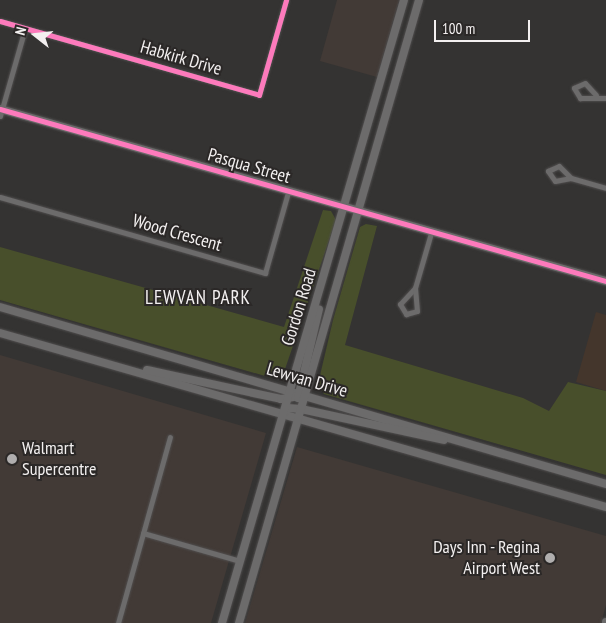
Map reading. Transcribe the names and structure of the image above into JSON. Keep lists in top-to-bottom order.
{
  "streets": {
    "main road": ["Pasqua Street", "Gordon Road", "Lewvan Drive"],
    "street": ["Habkirk Drive", "Wood Crescent"]
  },
  "crossings": [
    ["Pasqua Street", "Wood Crescent"],
    ["Pasqua Street", "Gordon Road"],
    ["Gordon Road", "Lewvan Drive"]
  ],
  "districts": ["LEWVAN PARK"],
  "places": ["Walmart Supercentre", "Days Inn - Regina Airport West"],
  "scale_bar": "100 m",
  "north": "left"
}
